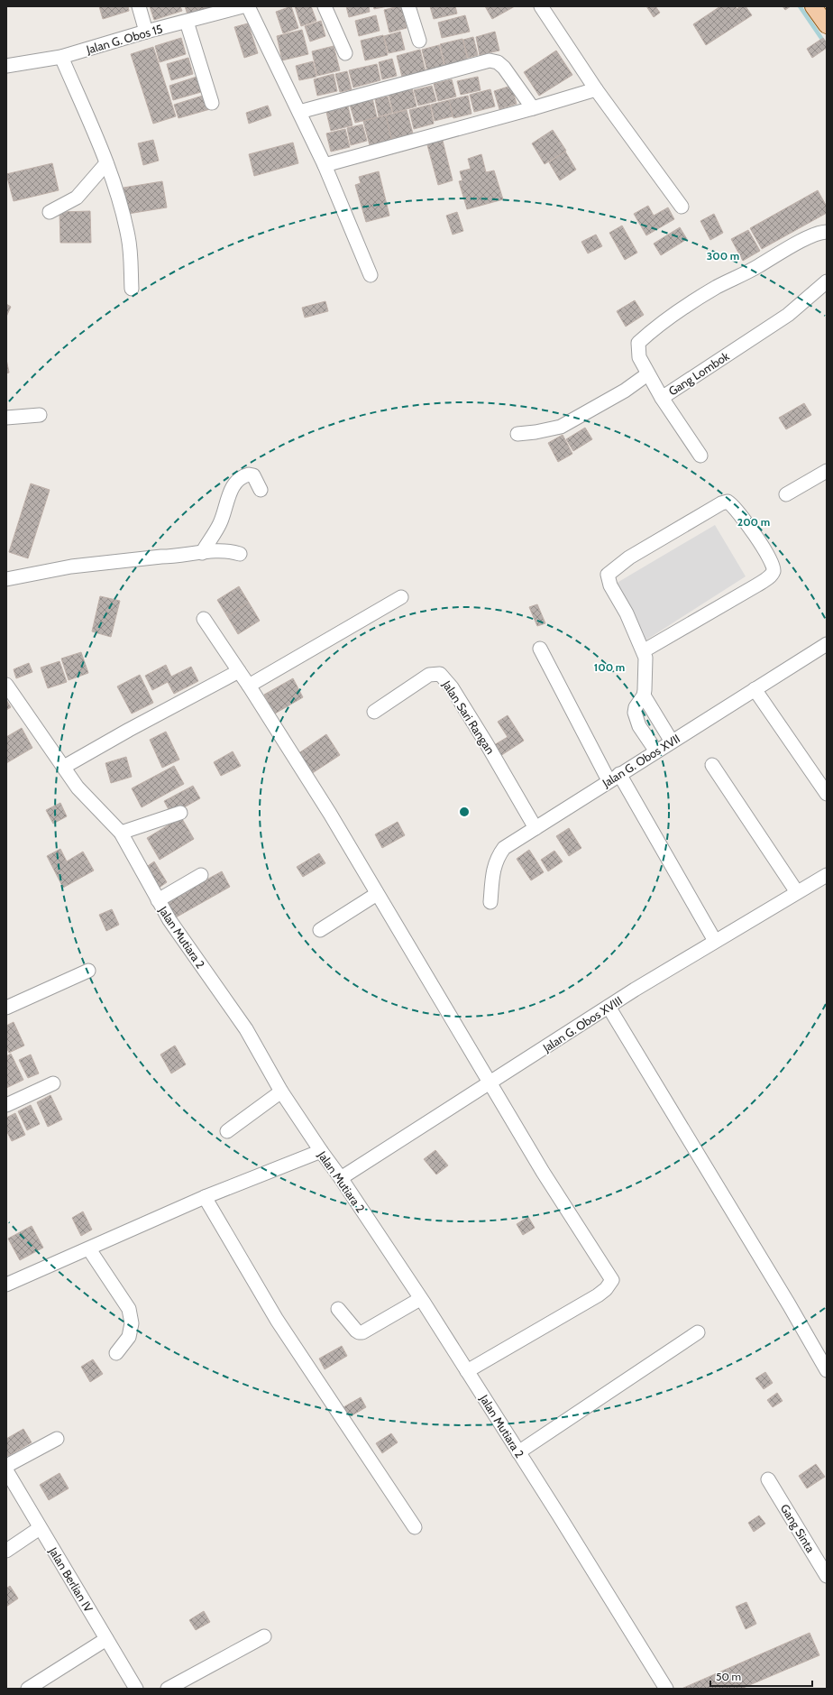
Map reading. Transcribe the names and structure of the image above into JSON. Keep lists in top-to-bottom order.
{
  "streets": {
    "street": [
      "Jalan G. Obos 15",
      "Gang Lombok",
      "Jalan Sari Rangan",
      "Jalan G. Obos XVII",
      "Jalan Mutiara 2",
      "Jalan G. Obos XVIII",
      "Gang Sinta",
      "Jalan Berlian IV"
    ]
  },
  "crossings": [
    ["Jalan Sari Rangan", "Jalan G. Obos XVII"],
    ["Jalan Mutiara 2", "Jalan G. Obos XVIII"]
  ],
  "scale_bar": "50 m",
  "rings": ["300 m", "200 m", "100 m"]
}
